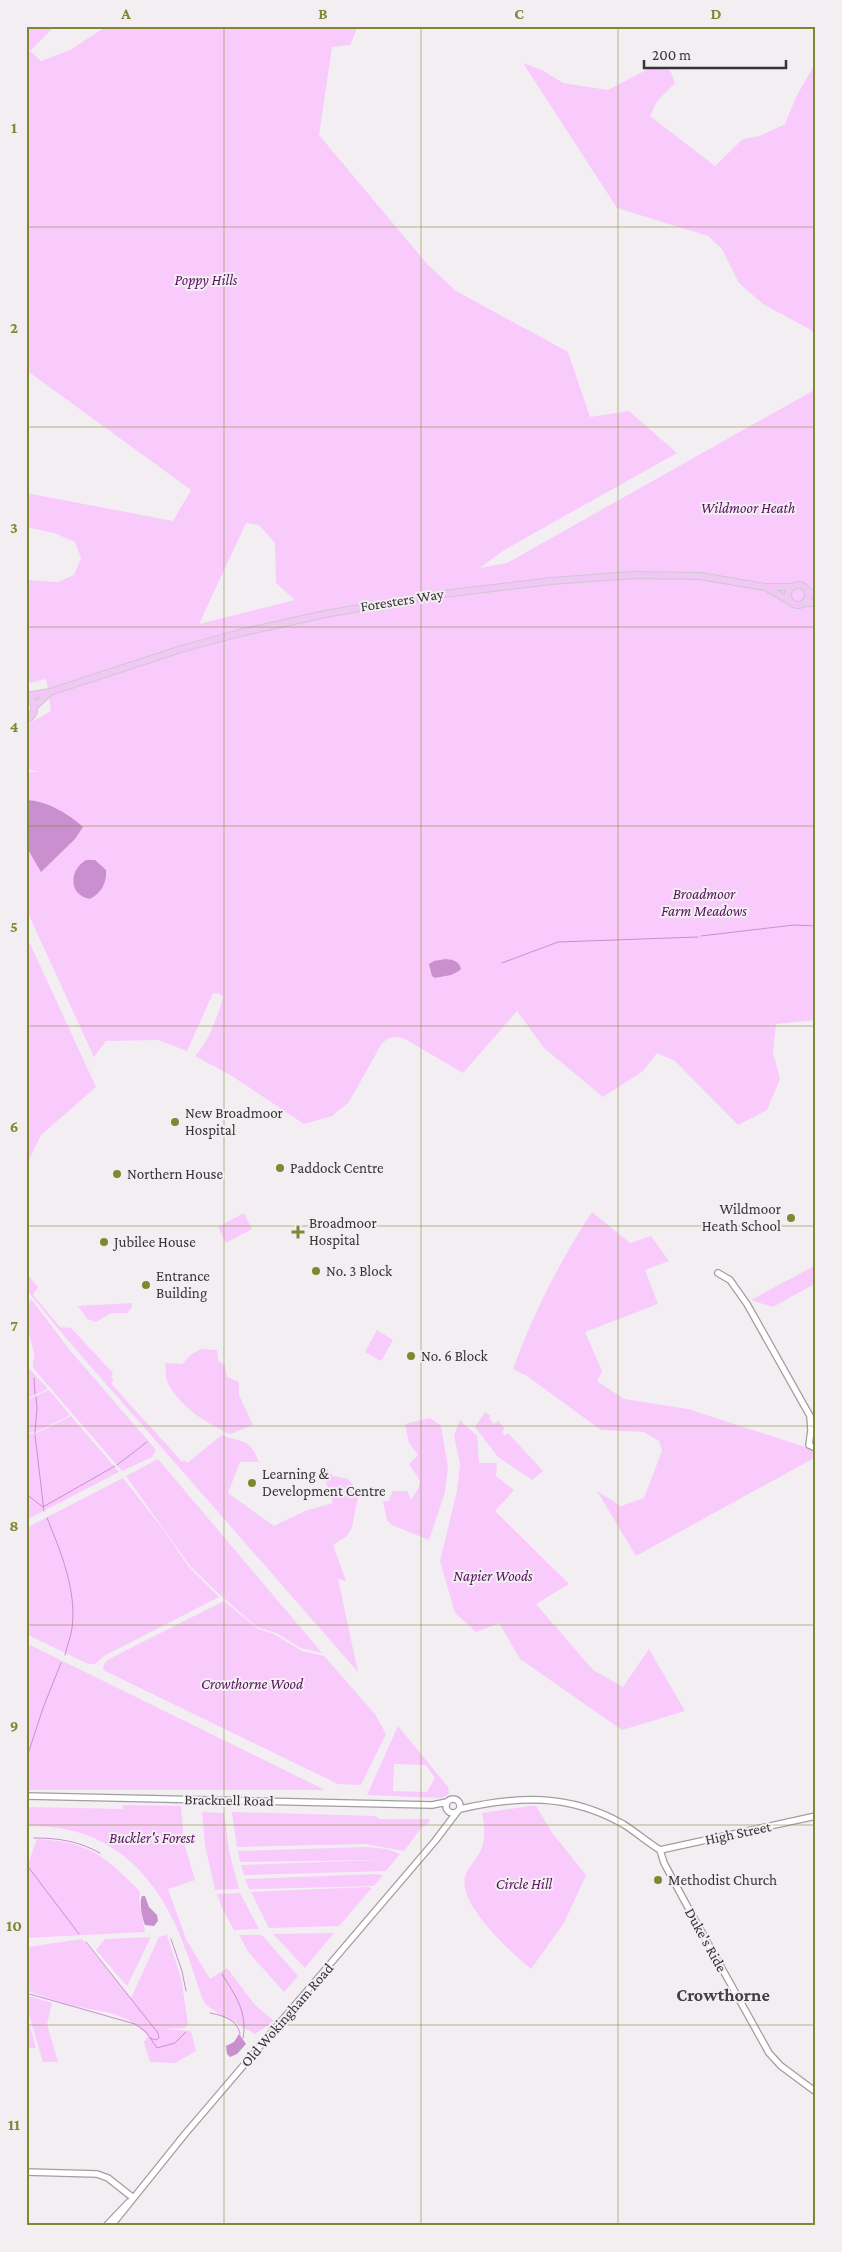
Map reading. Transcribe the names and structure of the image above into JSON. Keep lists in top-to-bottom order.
{
  "streets": {
    "main road": ["Foresters Way"],
    "street": [
      "Bracknell Road",
      "High Street",
      "Duke's Ride",
      "Old Wokingham Road"
    ]
  },
  "crossings": [
    ["High Street", "Duke's Ride"]
  ],
  "districts": ["Crowthorne"],
  "parks": [
    "Poppy Hills",
    "Wildmoor Heath",
    "Broadmoor Farm Meadows",
    "Napier Woods",
    "Crowthorne Wood",
    "Buckler's Forest",
    "Circle Hill"
  ],
  "places": {
    "other": [
      "New Broadmoor Hospital",
      "Paddock Centre",
      "Northern House",
      "Wildmoor Heath School",
      "Jubilee House",
      "No. 3 Block",
      "Entrance Building",
      "No. 6 Block",
      "Learning & Development Centre",
      "Methodist Church"
    ],
    "health": ["Broadmoor Hospital"]
  },
  "scale_bar": "200 m",
  "grid": {
    "columns": [
      "A",
      "B",
      "C",
      "D"
    ],
    "rows": [
      "1",
      "2",
      "3",
      "4",
      "5",
      "6",
      "7",
      "8",
      "9",
      "10",
      "11"
    ]
  }
}
